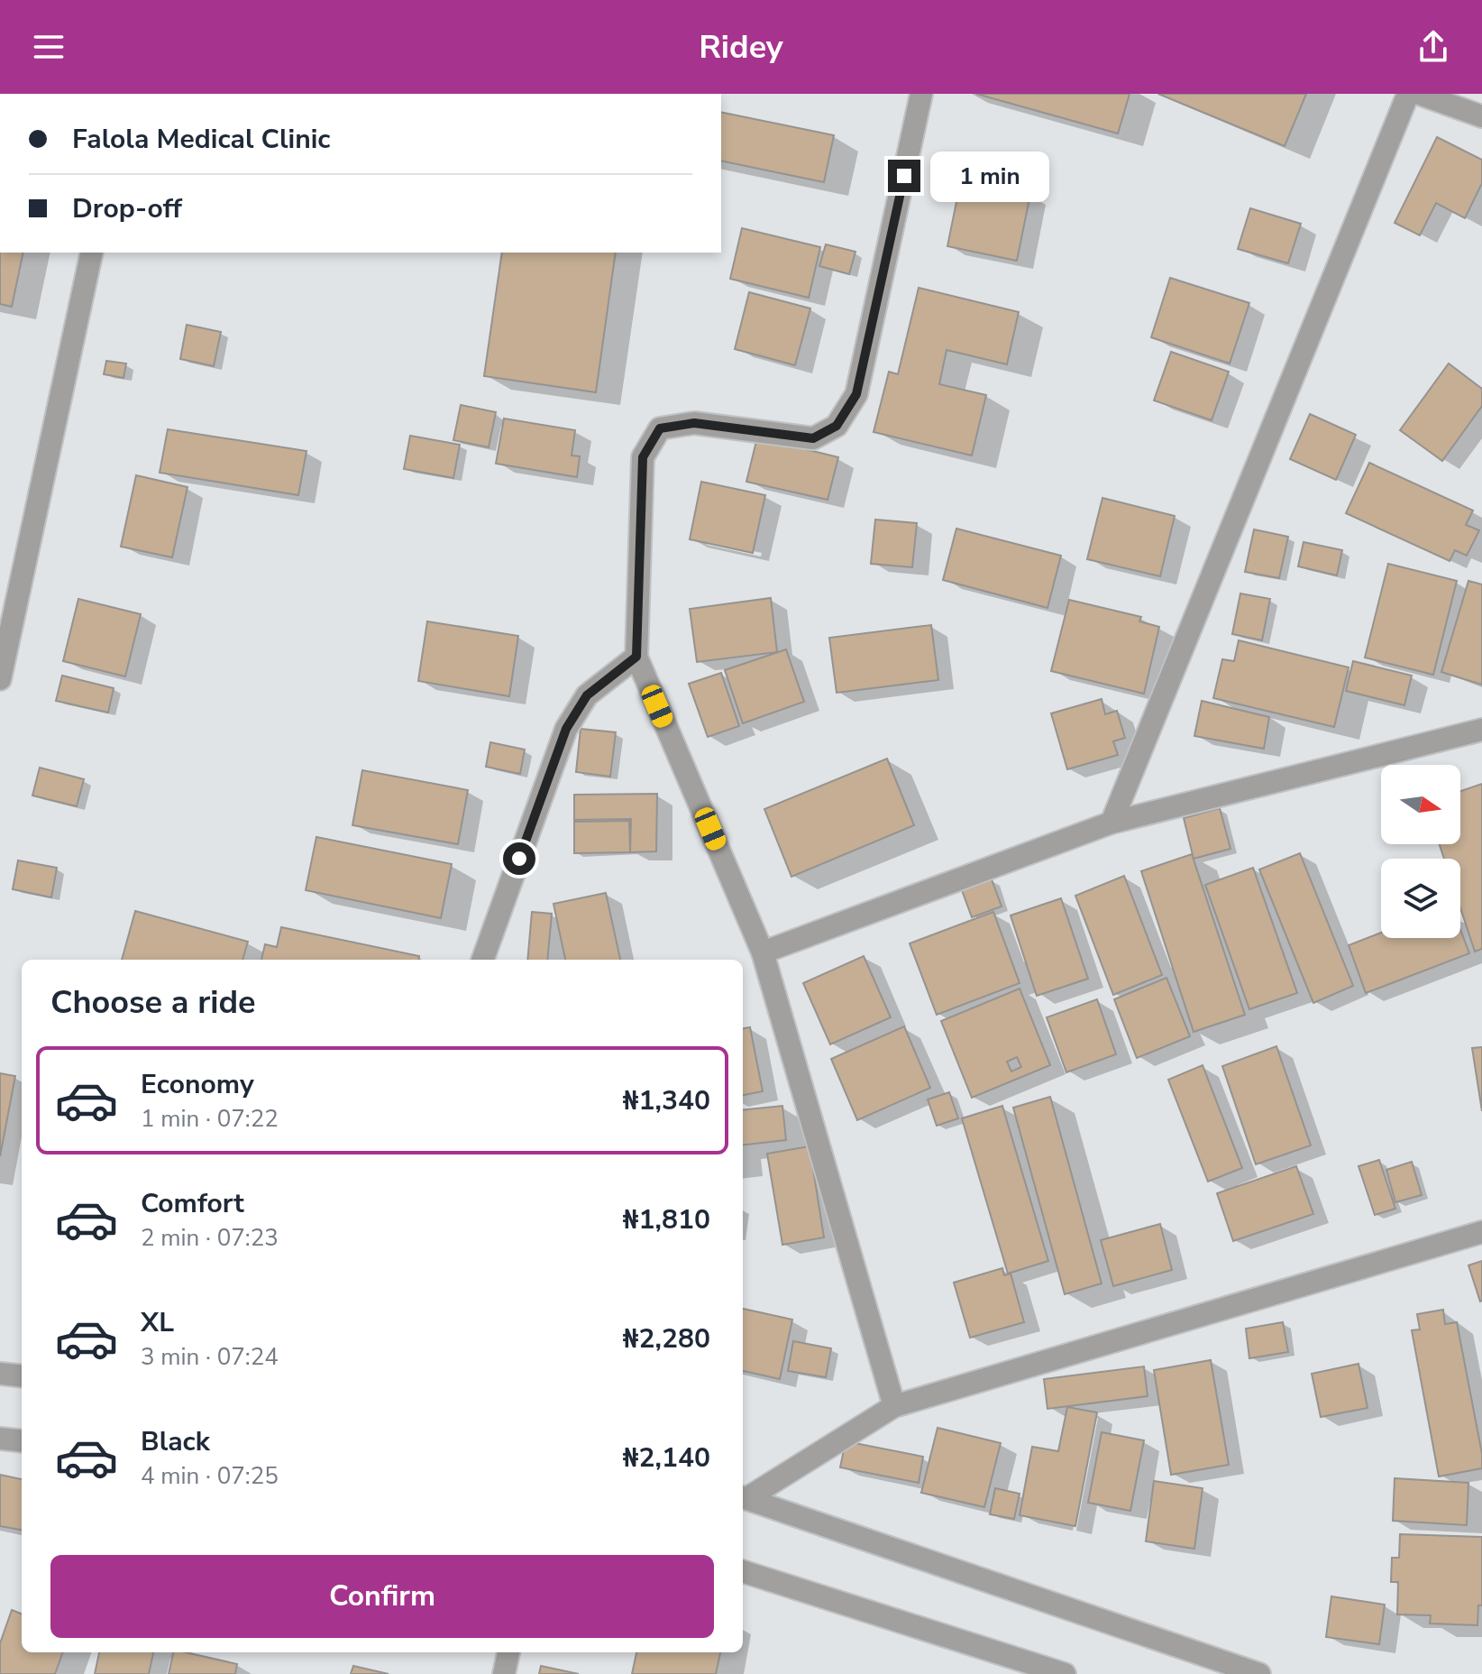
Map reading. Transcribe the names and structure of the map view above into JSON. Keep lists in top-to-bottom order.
{
  "north": "right",
  "page": {
    "header": "Ridey",
    "banner": ["Falola Medical Clinic", "Drop-off"],
    "bubble": "1 min",
    "heading": "Choose a ride",
    "list": [
      {
        "name": "Economy",
        "note": "1 min · 07:22",
        "value": "₦1,340"
      },
      {
        "name": "Comfort",
        "note": "2 min · 07:23",
        "value": "₦1,810"
      },
      {
        "name": "XL",
        "note": "3 min · 07:24",
        "value": "₦2,280"
      },
      {
        "name": "Black",
        "note": "4 min · 07:25",
        "value": "₦2,140"
      }
    ],
    "buttons": "Confirm"
  }
}
